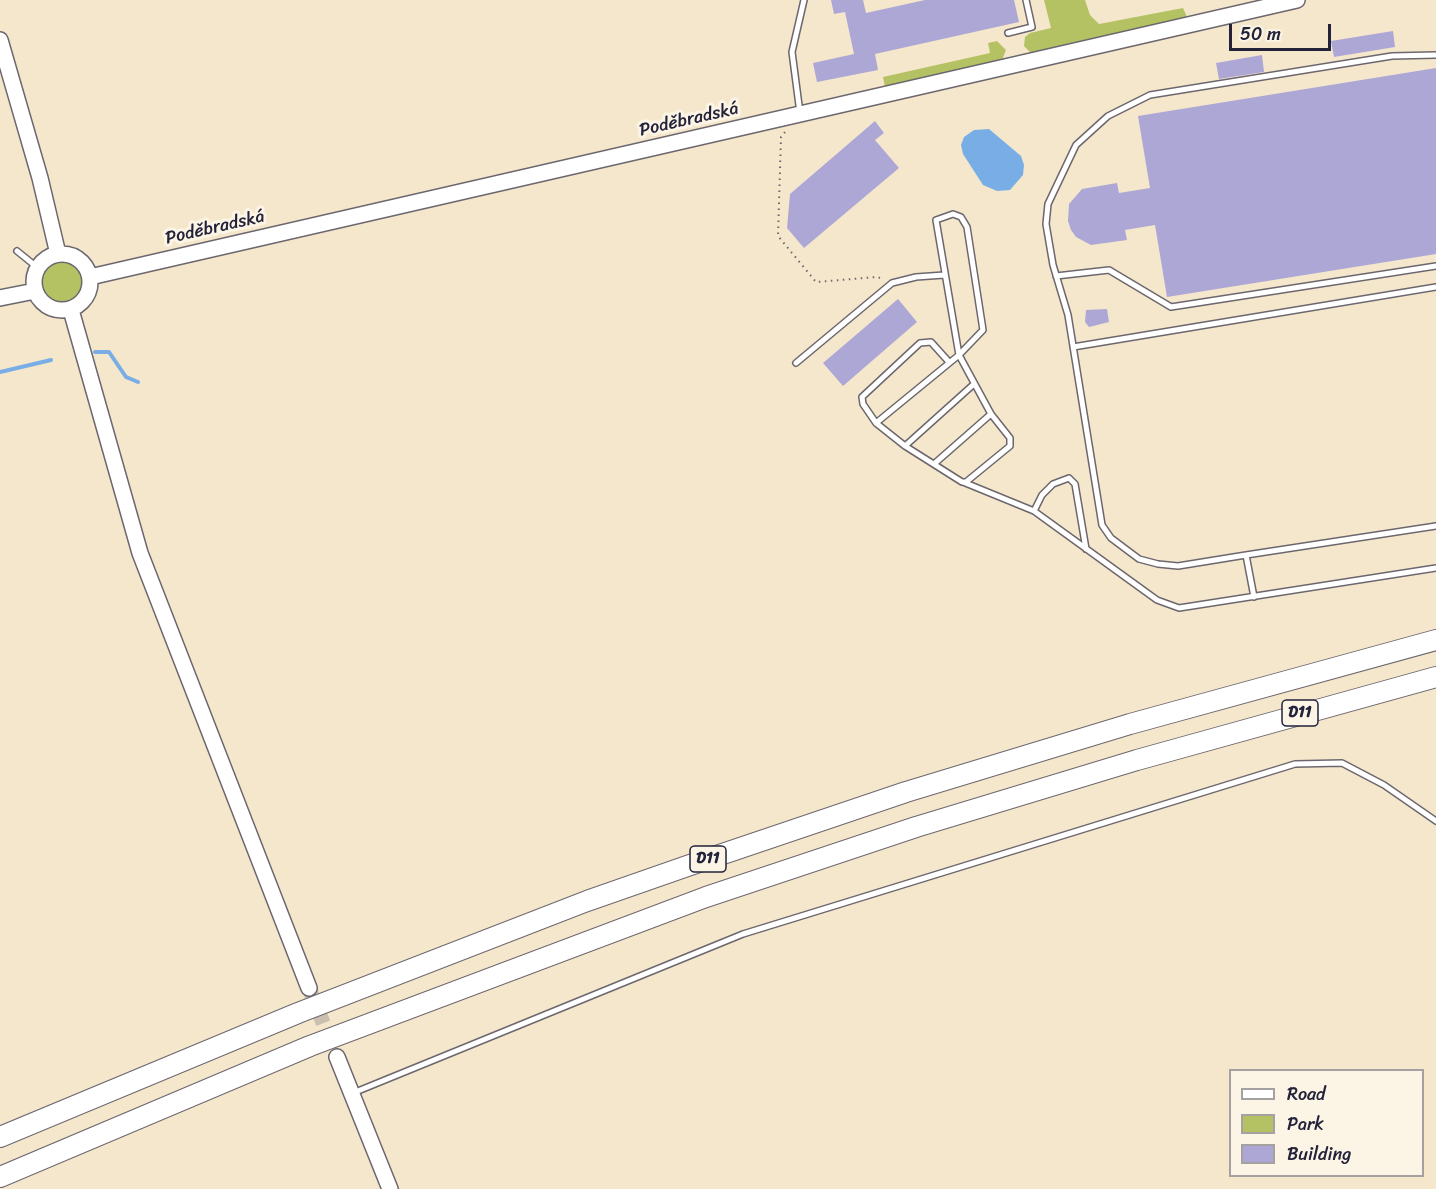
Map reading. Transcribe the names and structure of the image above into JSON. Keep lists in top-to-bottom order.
{
  "streets": {
    "highway": ["D11"],
    "main road": ["Poděbradská"]
  },
  "legend": ["Road", "Park", "Building"],
  "scale_bar": "50 m"
}
